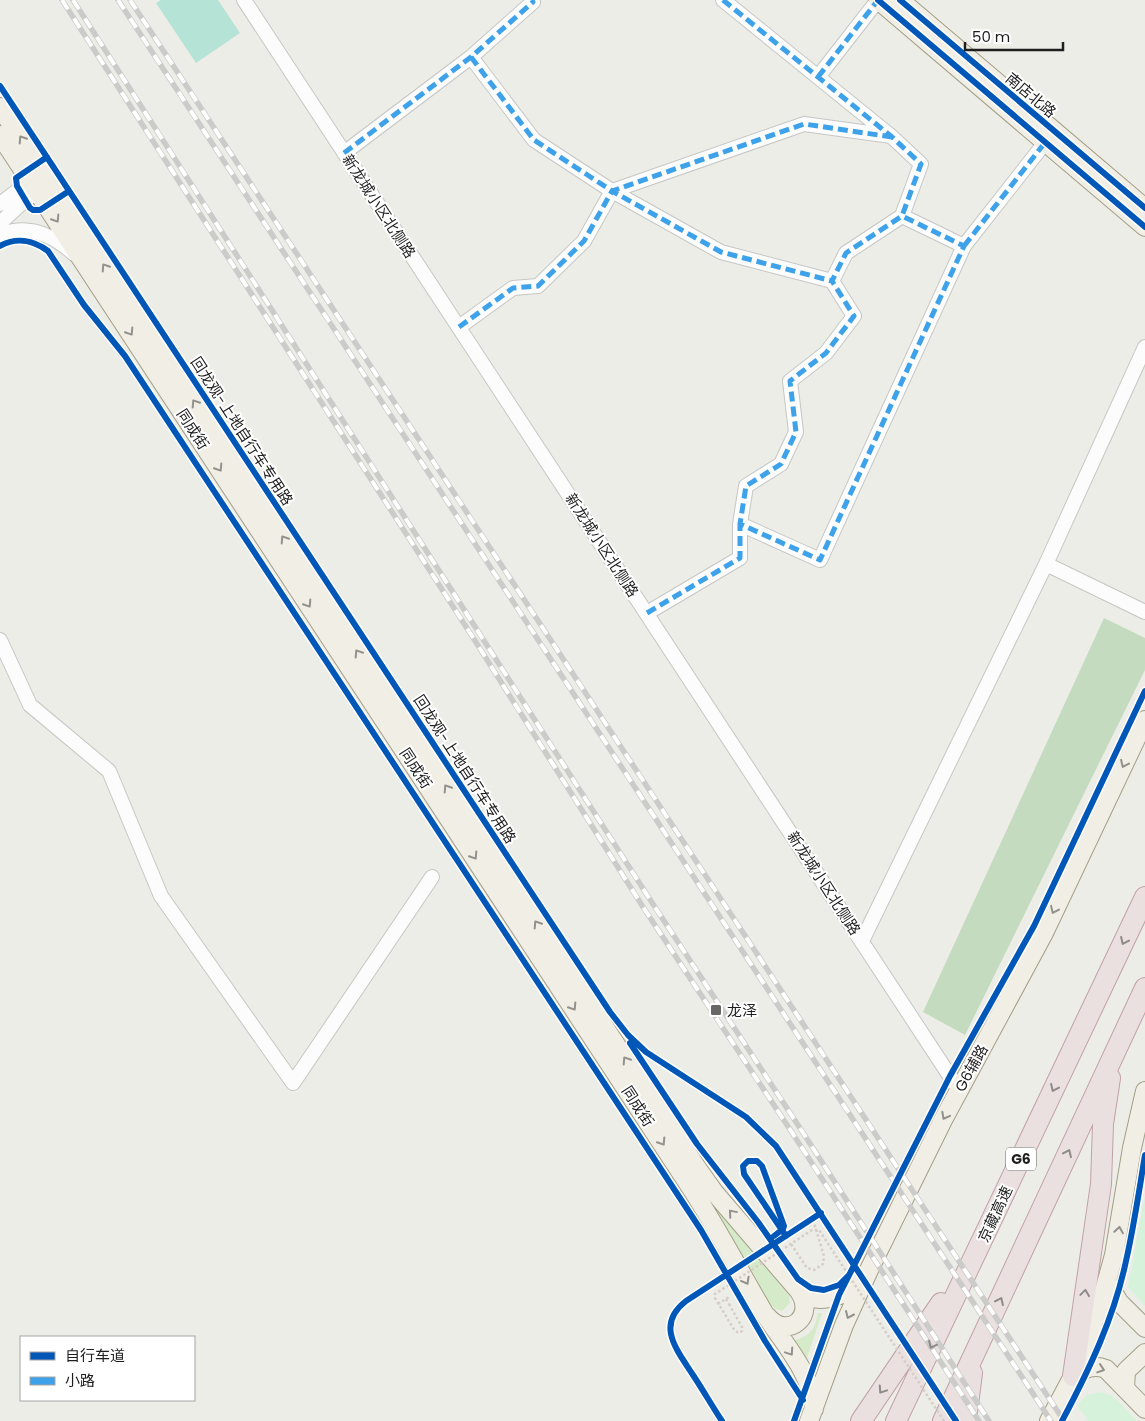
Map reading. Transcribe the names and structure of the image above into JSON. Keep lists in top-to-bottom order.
{
  "streets": {
    "highway": ["G6", "京藏高速"],
    "main road": ["南店北路", "同成街", "G6辅路"],
    "street": ["新龙城小区北侧路"],
    "cycle path": ["回龙观-上地自行车专用路"]
  },
  "crossings": [
    ["新龙城小区北侧路", "G6辅路"],
    ["同成街", "G6辅路"]
  ],
  "one_way": ["G6辅路"],
  "places": {
    "transit": ["龙泽"]
  },
  "legend": ["自行车道", "小路"],
  "scale_bar": "50 m"
}
